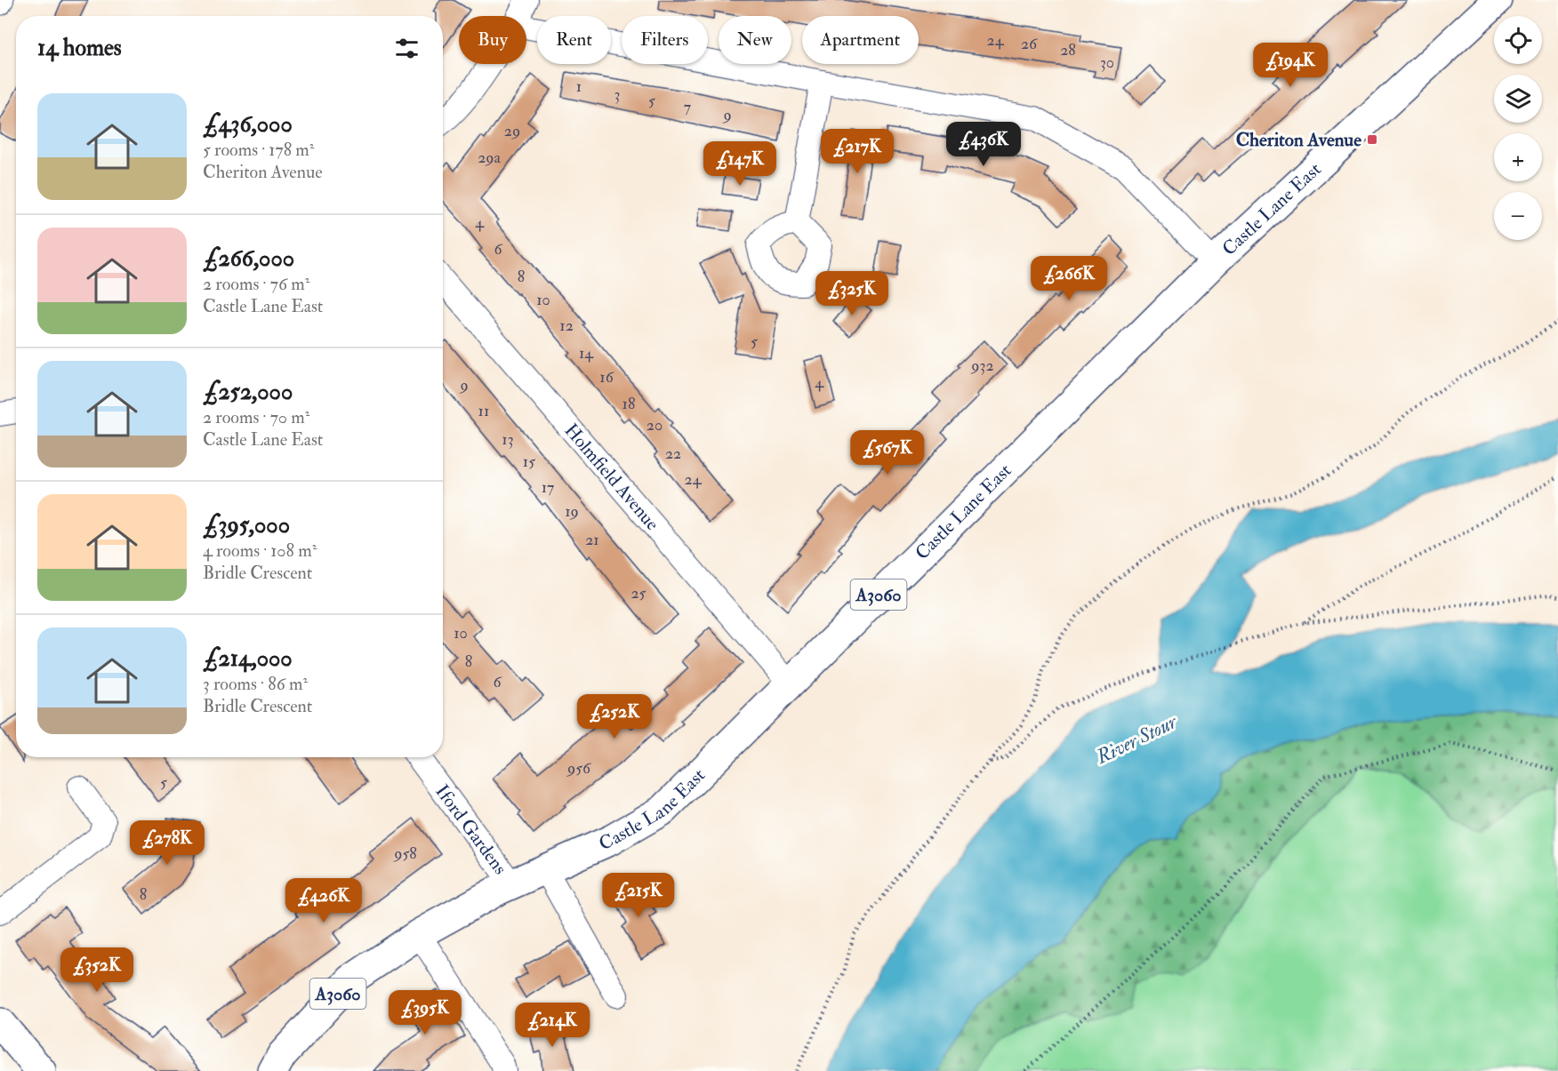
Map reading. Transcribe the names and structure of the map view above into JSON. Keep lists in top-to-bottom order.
{
  "streets": {
    "main road": ["Castle Lane East", "A3060"],
    "street": ["Holmfield Avenue", "Iford Gardens"]
  },
  "crossings": [
    ["Castle Lane East", "Holmfield Avenue"],
    ["Castle Lane East", "Iford Gardens"]
  ],
  "water": ["River Stour"],
  "places": {
    "transit": ["Cheriton Avenue"]
  },
  "house_numbers": [
    "24",
    "26",
    "28",
    "30",
    "1",
    "3",
    "5",
    "7",
    "9",
    "29",
    "29a",
    "4",
    "6",
    "8",
    "10",
    "12",
    "5",
    "14",
    "932",
    "16",
    "4",
    "9",
    "18",
    "11",
    "20",
    "13",
    "22",
    "15",
    "24",
    "17",
    "19",
    "21",
    "25",
    "10",
    "8",
    "6",
    "956",
    "5",
    "958",
    "8"
  ],
  "page": {
    "map_buttons": ["+", "−"],
    "chip": [
      "Buy",
      "Rent",
      "Filters",
      "New",
      "Apartment"
    ],
    "heading": "14 homes",
    "price": [
      "£194K",
      "£436K",
      "£217K",
      "£147K",
      "£266K",
      "£325K",
      "£567K",
      "£252K",
      "£278K",
      "£215K",
      "£426K",
      "£352K",
      "£395K",
      "£214K"
    ],
    "list": [
      {
        "name": "£436,000",
        "note": "5 rooms · 178 m² · Cheriton Avenue"
      },
      {
        "name": "£266,000",
        "note": "2 rooms · 76 m² · Castle Lane East"
      },
      {
        "name": "£252,000",
        "note": "2 rooms · 70 m² · Castle Lane East"
      },
      {
        "name": "£395,000",
        "note": "4 rooms · 108 m² · Bridle Crescent"
      },
      {
        "name": "£214,000",
        "note": "3 rooms · 86 m² · Bridle Crescent"
      }
    ]
  }
}
